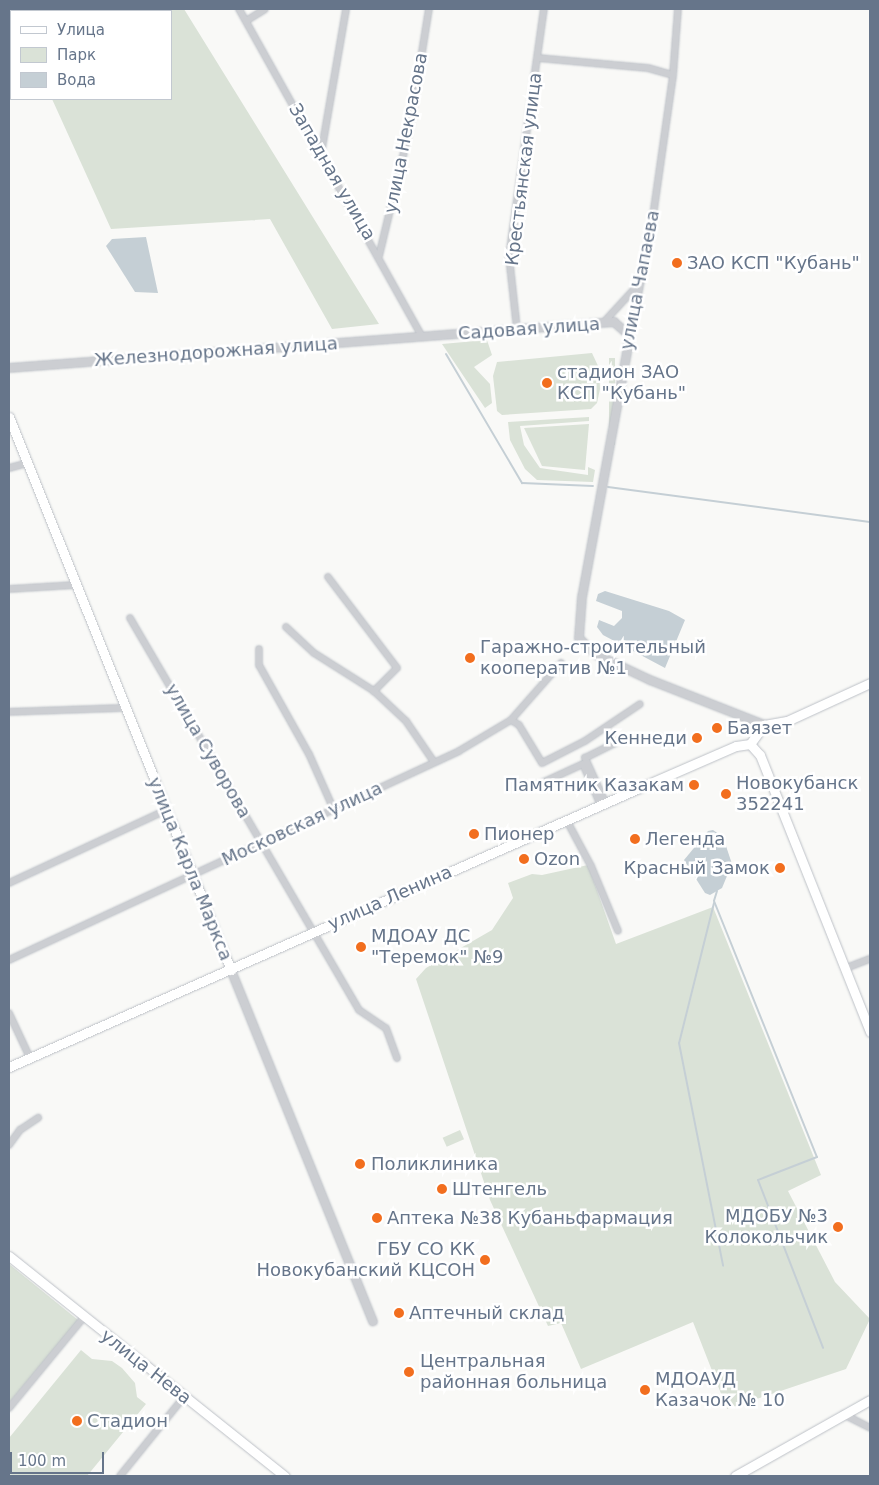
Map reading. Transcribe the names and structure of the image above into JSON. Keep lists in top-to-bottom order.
{
  "streets": {
    "main road": ["улица Карла Маркса", "улица Ленина", "улица Нева"],
    "street": [
      "улица Некрасова",
      "Крестьянская улица",
      "Западная улица",
      "улица Чапаева",
      "Садовая улица",
      "Железнодорожная улица",
      "улица Суворова",
      "Московская улица"
    ]
  },
  "crossings": [
    ["улица Некрасова", "Западная улица"],
    ["Крестьянская улица", "Садовая улица"],
    ["Западная улица", "Садовая улица"],
    ["Западная улица", "Железнодорожная улица"],
    ["улица Чапаева", "Садовая улица"],
    ["Садовая улица", "Железнодорожная улица"],
    ["улица Суворова", "Московская улица"],
    ["улица Суворова", "улица Ленина"],
    ["Московская улица", "улица Карла Маркса"],
    ["улица Карла Маркса", "улица Ленина"]
  ],
  "places": [
    "ЗАО КСП \"Кубань\"",
    "стадион ЗАО КСП \"Кубань\"",
    "Гаражно-строительный кооператив №1",
    "Баязет",
    "Кеннеди",
    "Памятник Казакам",
    "Новокубанск 352241",
    "Пионер",
    "Легенда",
    "Ozon",
    "Красный Замок",
    "МДОАУ ДС \"Теремок\" №9",
    "Поликлиника",
    "Штенгель",
    "Аптека №38 Кубаньфармация",
    "МДОБУ №3 Колокольчик",
    "ГБУ СО КК Новокубанский КЦСОН",
    "Аптечный склад",
    "Центральная районная больница",
    "МДОАУД Казачок № 10",
    "Стадион"
  ],
  "legend": ["Улица", "Парк", "Вода"],
  "scale_bar": "100 m"
}
